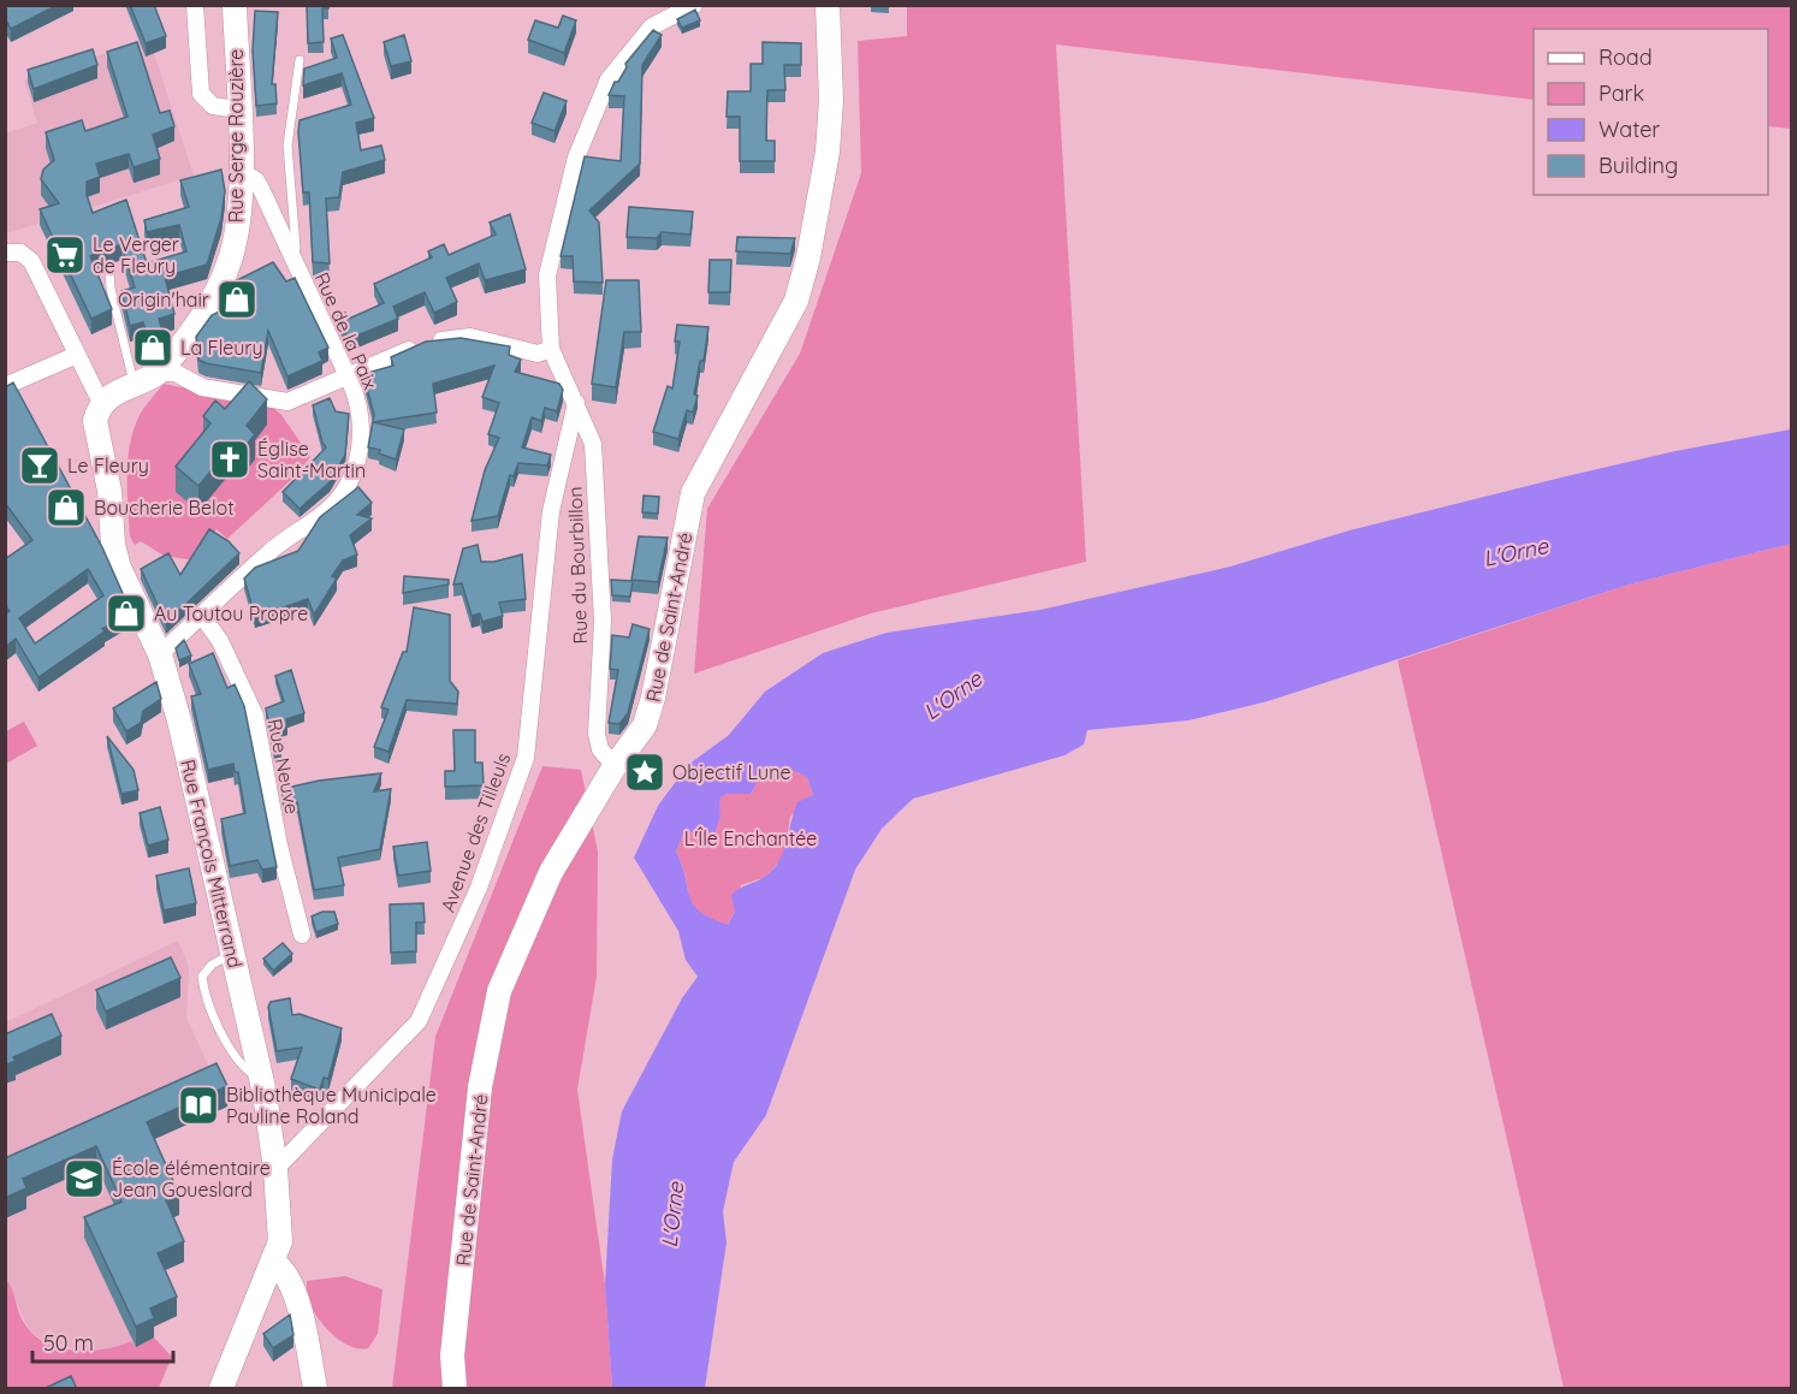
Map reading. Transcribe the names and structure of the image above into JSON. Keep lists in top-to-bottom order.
{
  "streets": {
    "street": [
      "Rue Serge Rouzière",
      "Rue de la Paix",
      "Rue du Bourbillon",
      "Rue de Saint-André",
      "Rue Neuve",
      "Avenue des Tilleuls",
      "Rue François Mitterrand"
    ]
  },
  "crossings": [
    ["Rue Serge Rouzière", "Rue de la Paix"],
    ["Rue de la Paix", "Rue Neuve"],
    ["Rue de la Paix", "Rue François Mitterrand"],
    ["Rue du Bourbillon", "Rue de Saint-André"],
    ["Rue du Bourbillon", "Avenue des Tilleuls"],
    ["Avenue des Tilleuls", "Rue François Mitterrand"]
  ],
  "water": ["L'Orne"],
  "parks": ["L'Île Enchantée"],
  "places": {
    "supermarket": ["Le Verger de Fleury"],
    "shop": [
      "Origin'hair",
      "La Fleury",
      "Boucherie Belot",
      "Au Toutou Propre"
    ],
    "church": ["Église Saint-Martin"],
    "bar": ["Le Fleury"],
    "place": ["Objectif Lune"],
    "library": ["Bibliothèque Municipale Pauline Roland"],
    "school or university": ["École élémentaire Jean Goueslard"]
  },
  "legend": [
    "Road",
    "Park",
    "Water",
    "Building"
  ],
  "scale_bar": "50 m"
}
